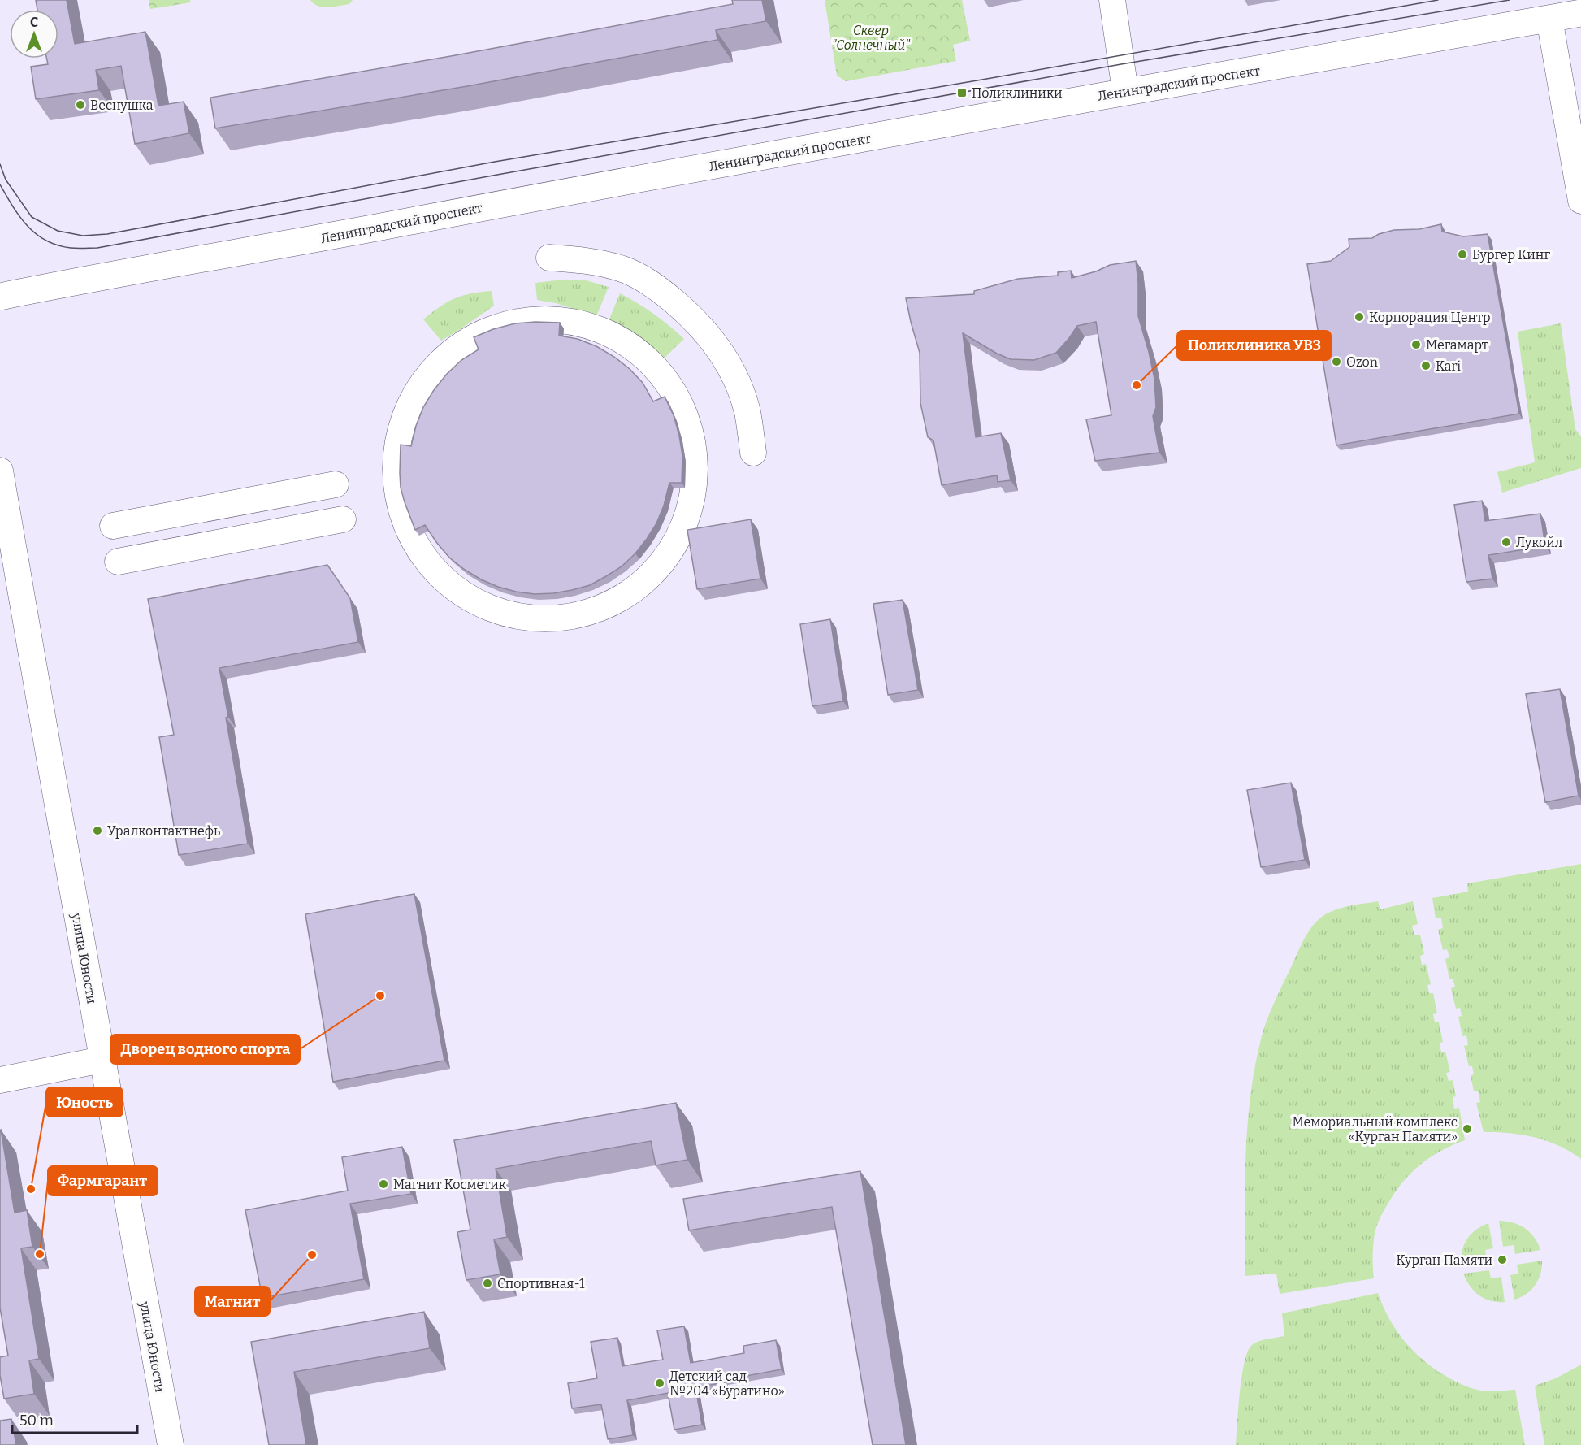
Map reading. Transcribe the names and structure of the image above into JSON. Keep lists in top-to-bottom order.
{
  "streets": {
    "main road": ["Ленинградский проспект"],
    "street": ["улица Юности"]
  },
  "parks": ["Сквер \"Солнечный\""],
  "places": {
    "transit": ["Поликлиники"],
    "other": [
      "Веснушка",
      "Бургер Кинг",
      "Корпорация Центр",
      "Мегамарт",
      "Ozon",
      "Kari",
      "Поликлиника УВЗ",
      "Лукойл",
      "Уралконтактнефь",
      "Дворец водного спорта",
      "Мемориальный комплекс «Курган Памяти»",
      "Магнит Косметик",
      "Юность",
      "Фармгарант",
      "Магнит",
      "Курган Памяти",
      "Спортивная-1",
      "Детский сад №204 «Буратино»"
    ]
  },
  "scale_bar": "50 m",
  "north": "top"
}
